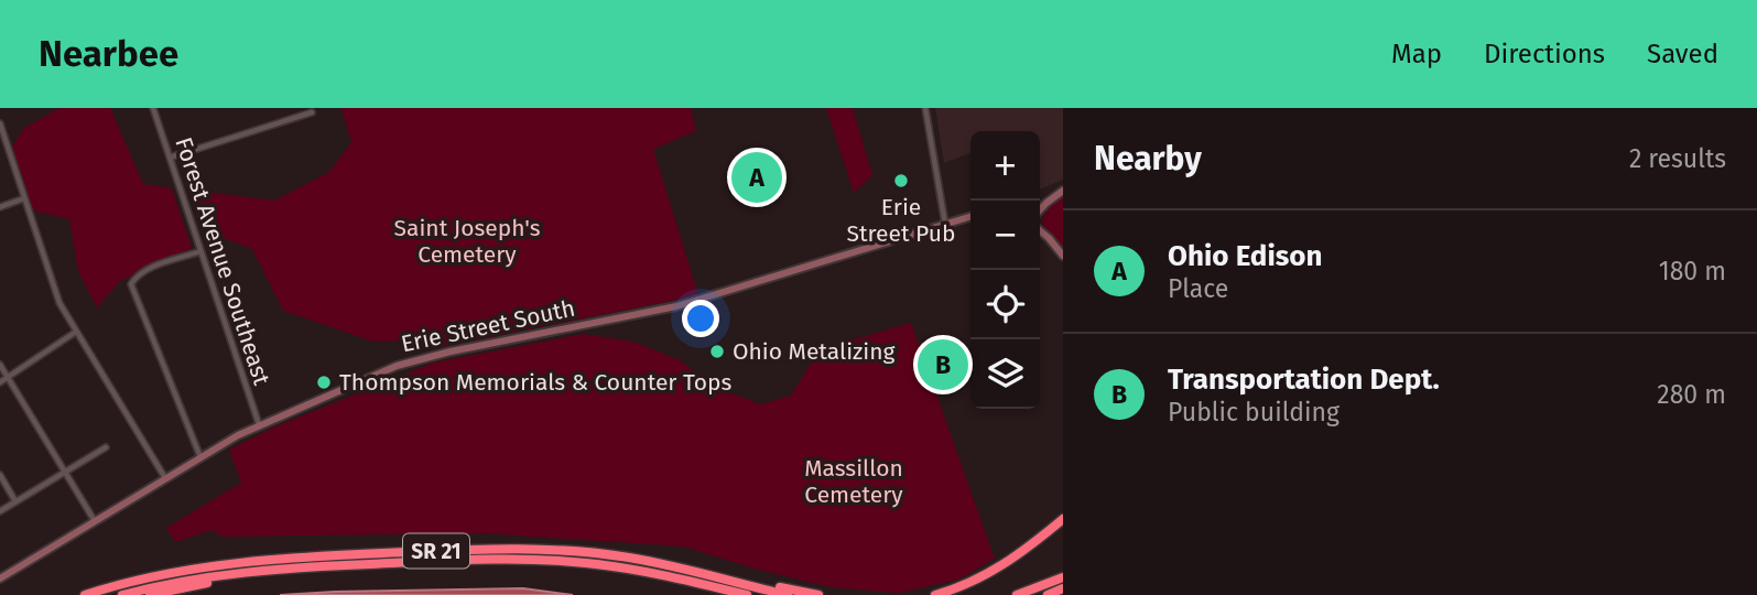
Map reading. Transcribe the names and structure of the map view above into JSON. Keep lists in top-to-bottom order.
{
  "streets": {
    "highway": ["SR 21"],
    "main road": ["Erie Street South"],
    "street": ["Forest Avenue Southeast"]
  },
  "crossings": [
    ["Forest Avenue Southeast", "Erie Street South"]
  ],
  "parks": ["Saint Joseph's Cemetery", "Massillon Cemetery"],
  "places": ["Erie Street Pub", "Ohio Metalizing", "Thompson Memorials & Counter Tops"],
  "page": {
    "header": "Nearbee",
    "nav": ["Map", "Directions", "Saved"],
    "heading": ["Nearby", "2 results"],
    "map_buttons": ["+", "−"],
    "pins": ["A", "B"],
    "list": [
      {
        "mark": "A",
        "name": "Ohio Edison",
        "note": "Place",
        "value": "180 m"
      },
      {
        "mark": "B",
        "name": "Transportation Dept.",
        "note": "Public building",
        "value": "280 m"
      }
    ]
  }
}
